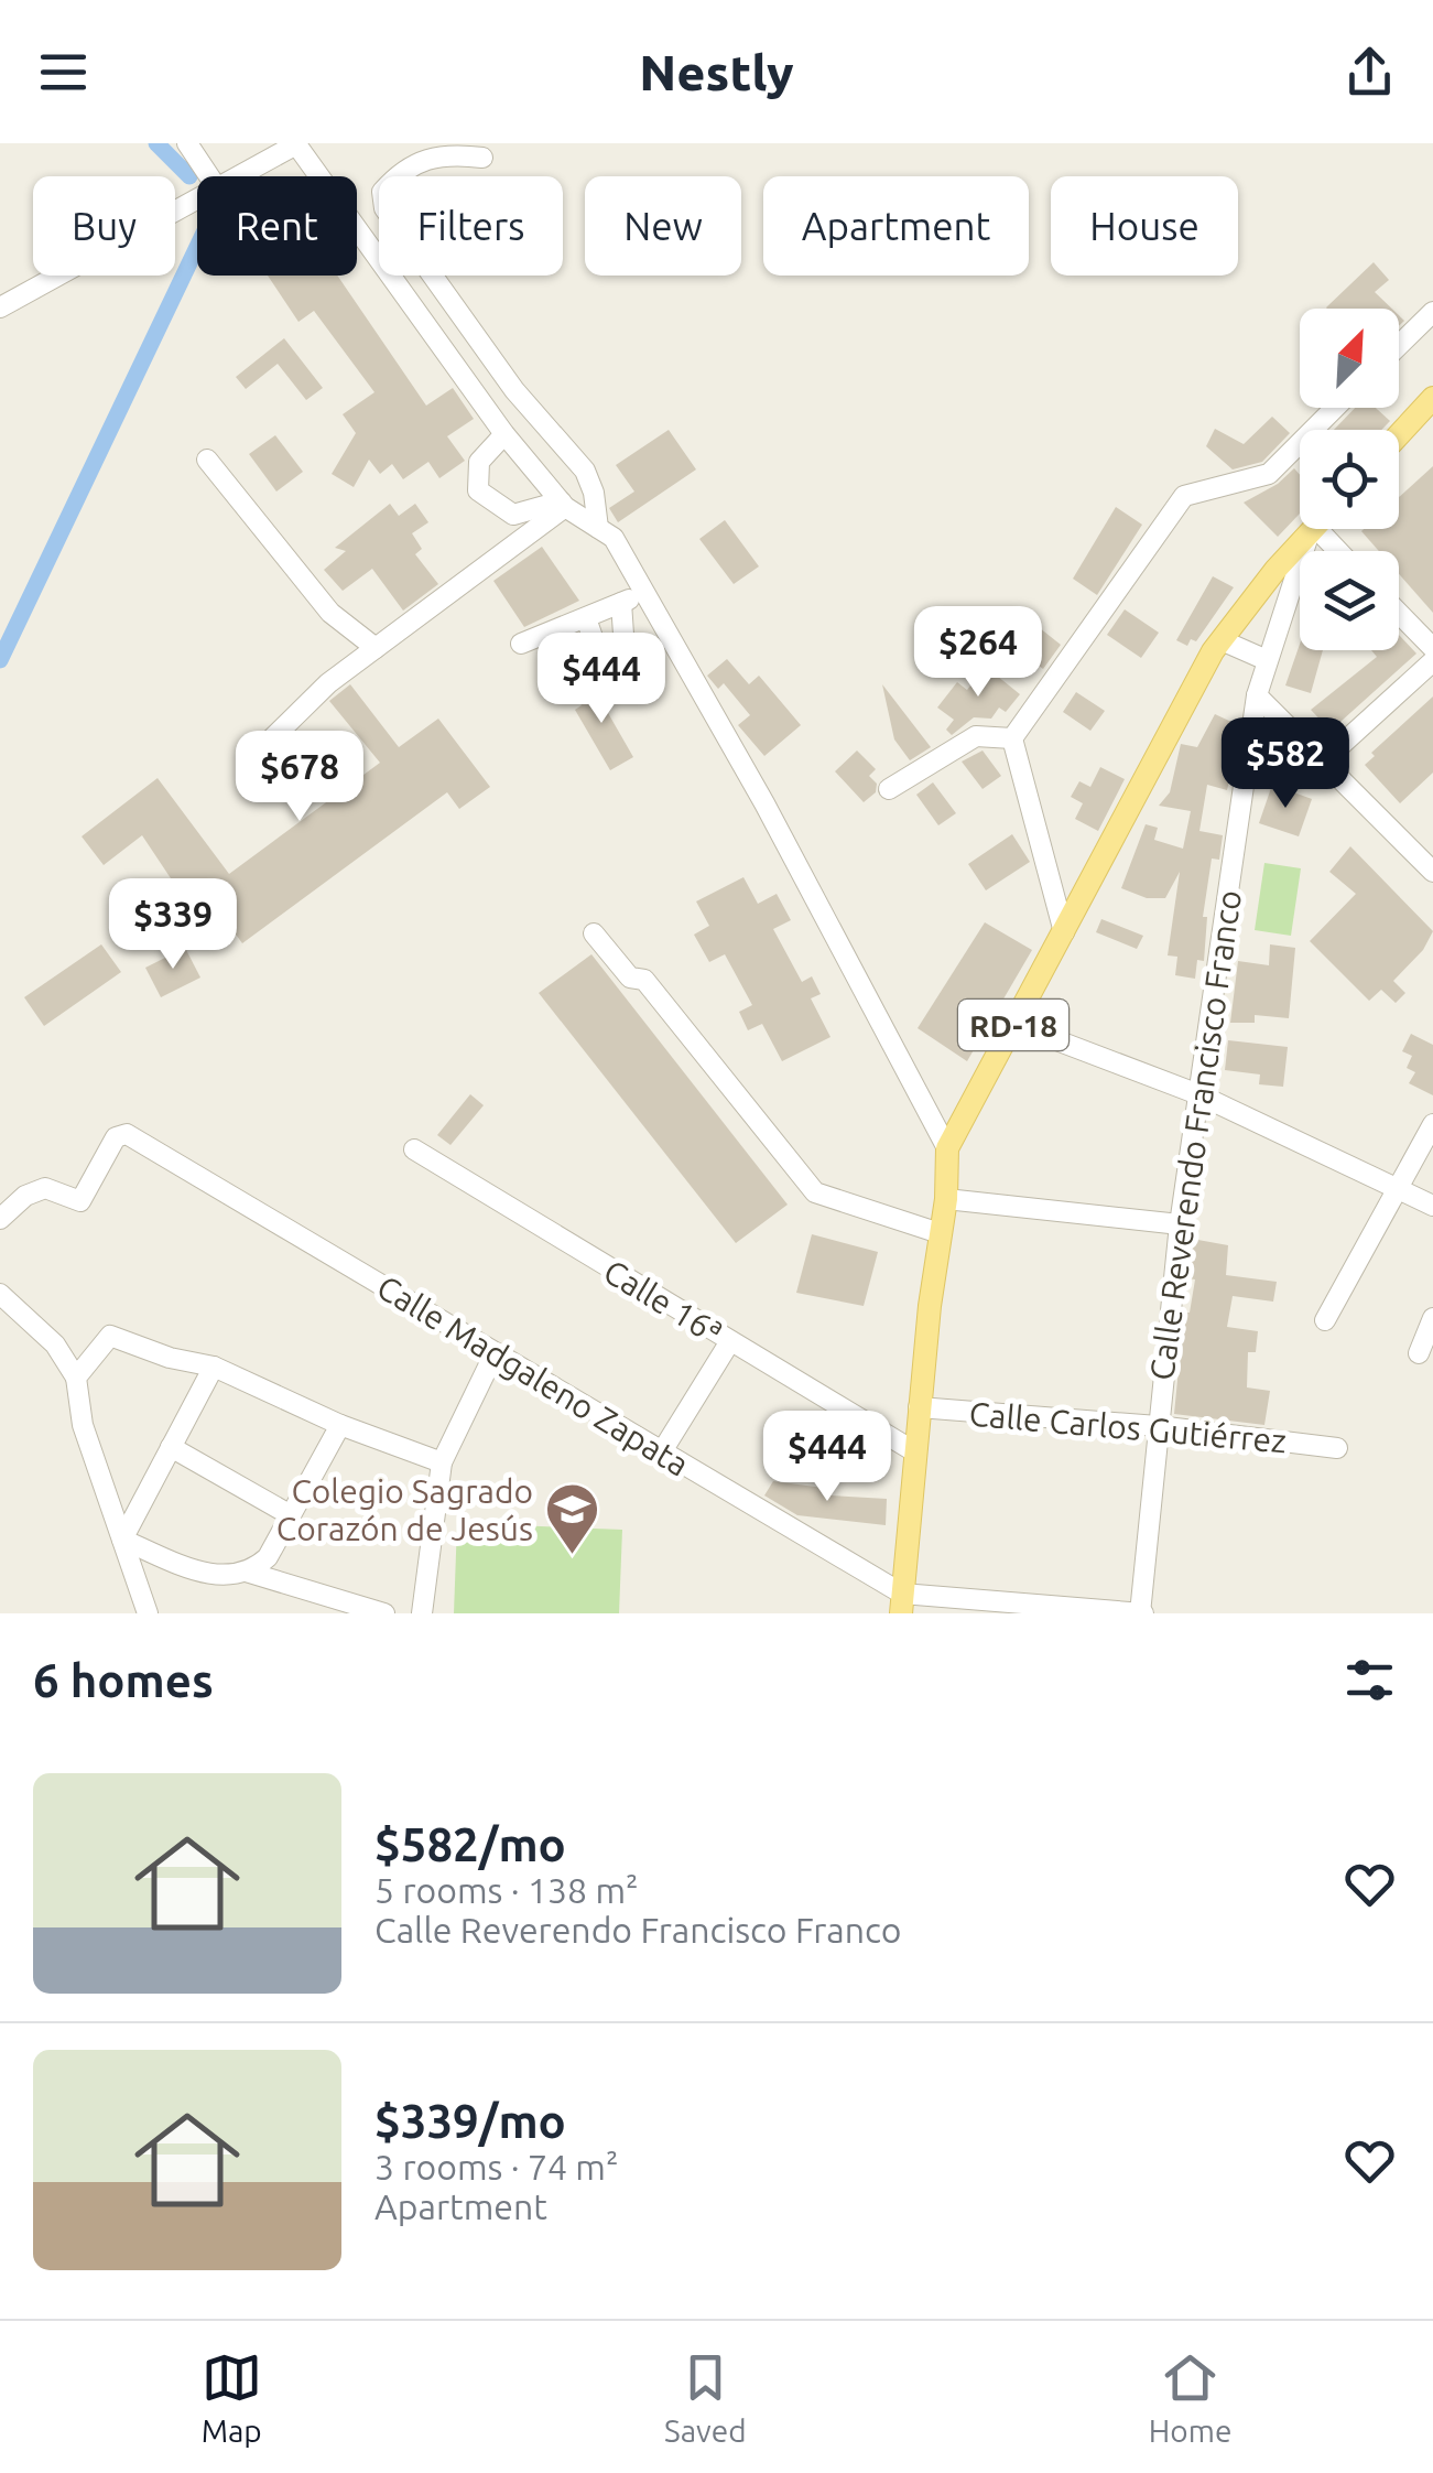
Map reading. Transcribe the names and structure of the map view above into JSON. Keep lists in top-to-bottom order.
{
  "streets": {
    "main road": ["RD-18"],
    "street": [
      "Calle Reverendo Francisco Franco",
      "Calle 16ª",
      "Calle Madgaleno Zapata",
      "Calle Carlos Gutiérrez"
    ]
  },
  "crossings": [
    ["RD-18", "Calle 16ª"],
    ["RD-18", "Calle Madgaleno Zapata"],
    ["RD-18", "Calle Carlos Gutiérrez"],
    ["Calle Reverendo Francisco Franco", "Calle Madgaleno Zapata"],
    ["Calle Reverendo Francisco Franco", "Calle Carlos Gutiérrez"]
  ],
  "places": {
    "school or university": ["Colegio Sagrado Corazón de Jesús"]
  },
  "north": "top right",
  "page": {
    "header": "Nestly",
    "chip": [
      "Buy",
      "Rent",
      "Filters",
      "New",
      "Apartment",
      "House"
    ],
    "price": [
      "$264",
      "$444",
      "$582",
      "$678",
      "$339",
      "$444"
    ],
    "heading": "6 homes",
    "list": [
      {
        "name": "$582/mo",
        "note": "5 rooms · 138 m² · Calle Reverendo Francisco Franco"
      },
      {
        "name": "$339/mo",
        "note": "3 rooms · 74 m² · Apartment"
      }
    ],
    "tabs": ["Map", "Saved", "Home"]
  }
}
